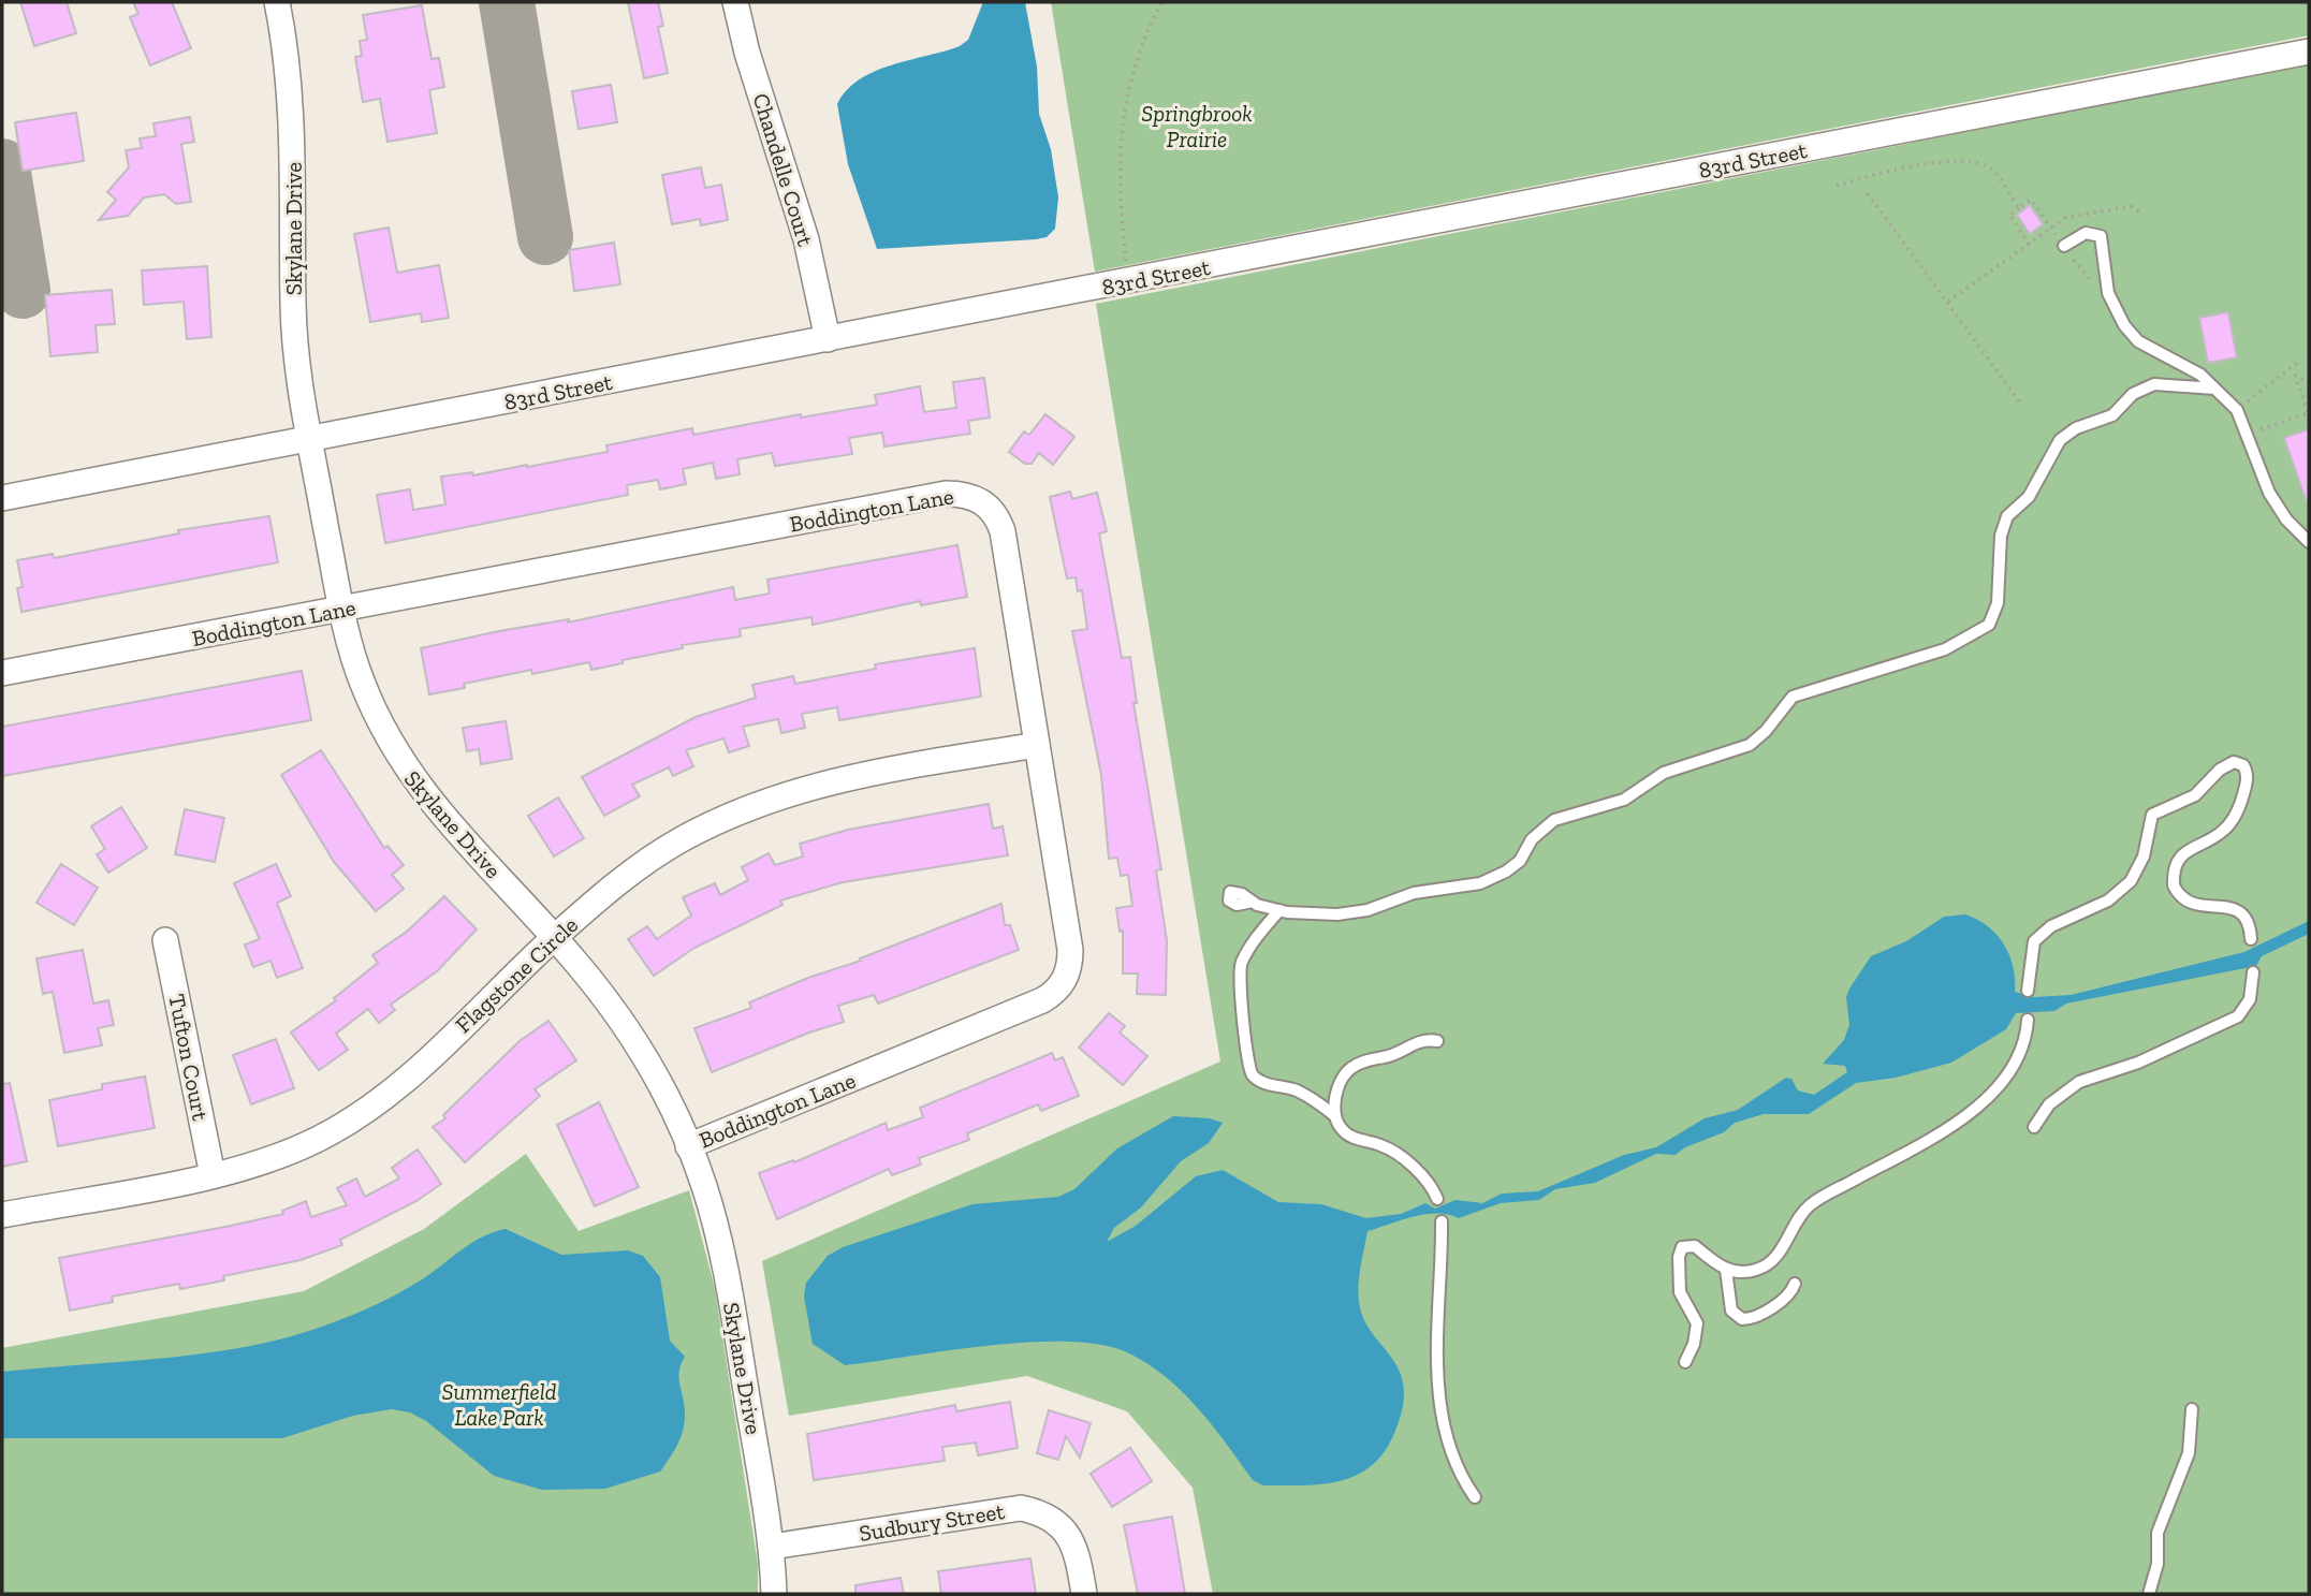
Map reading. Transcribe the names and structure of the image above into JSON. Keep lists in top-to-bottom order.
{
  "streets": {
    "street": [
      "83rd Street",
      "Chandelle Court",
      "Skylane Drive",
      "Boddington Lane",
      "Flagstone Circle",
      "Tufton Court",
      "Sudbury Street"
    ]
  },
  "crossings": [
    ["83rd Street", "Chandelle Court"],
    ["83rd Street", "Skylane Drive"],
    ["Skylane Drive", "Boddington Lane"],
    ["Skylane Drive", "Flagstone Circle"],
    ["Skylane Drive", "Sudbury Street"],
    ["Boddington Lane", "Flagstone Circle"],
    ["Flagstone Circle", "Tufton Court"]
  ],
  "parks": ["Springbrook Prairie", "Summerfield Lake Park"]
}
